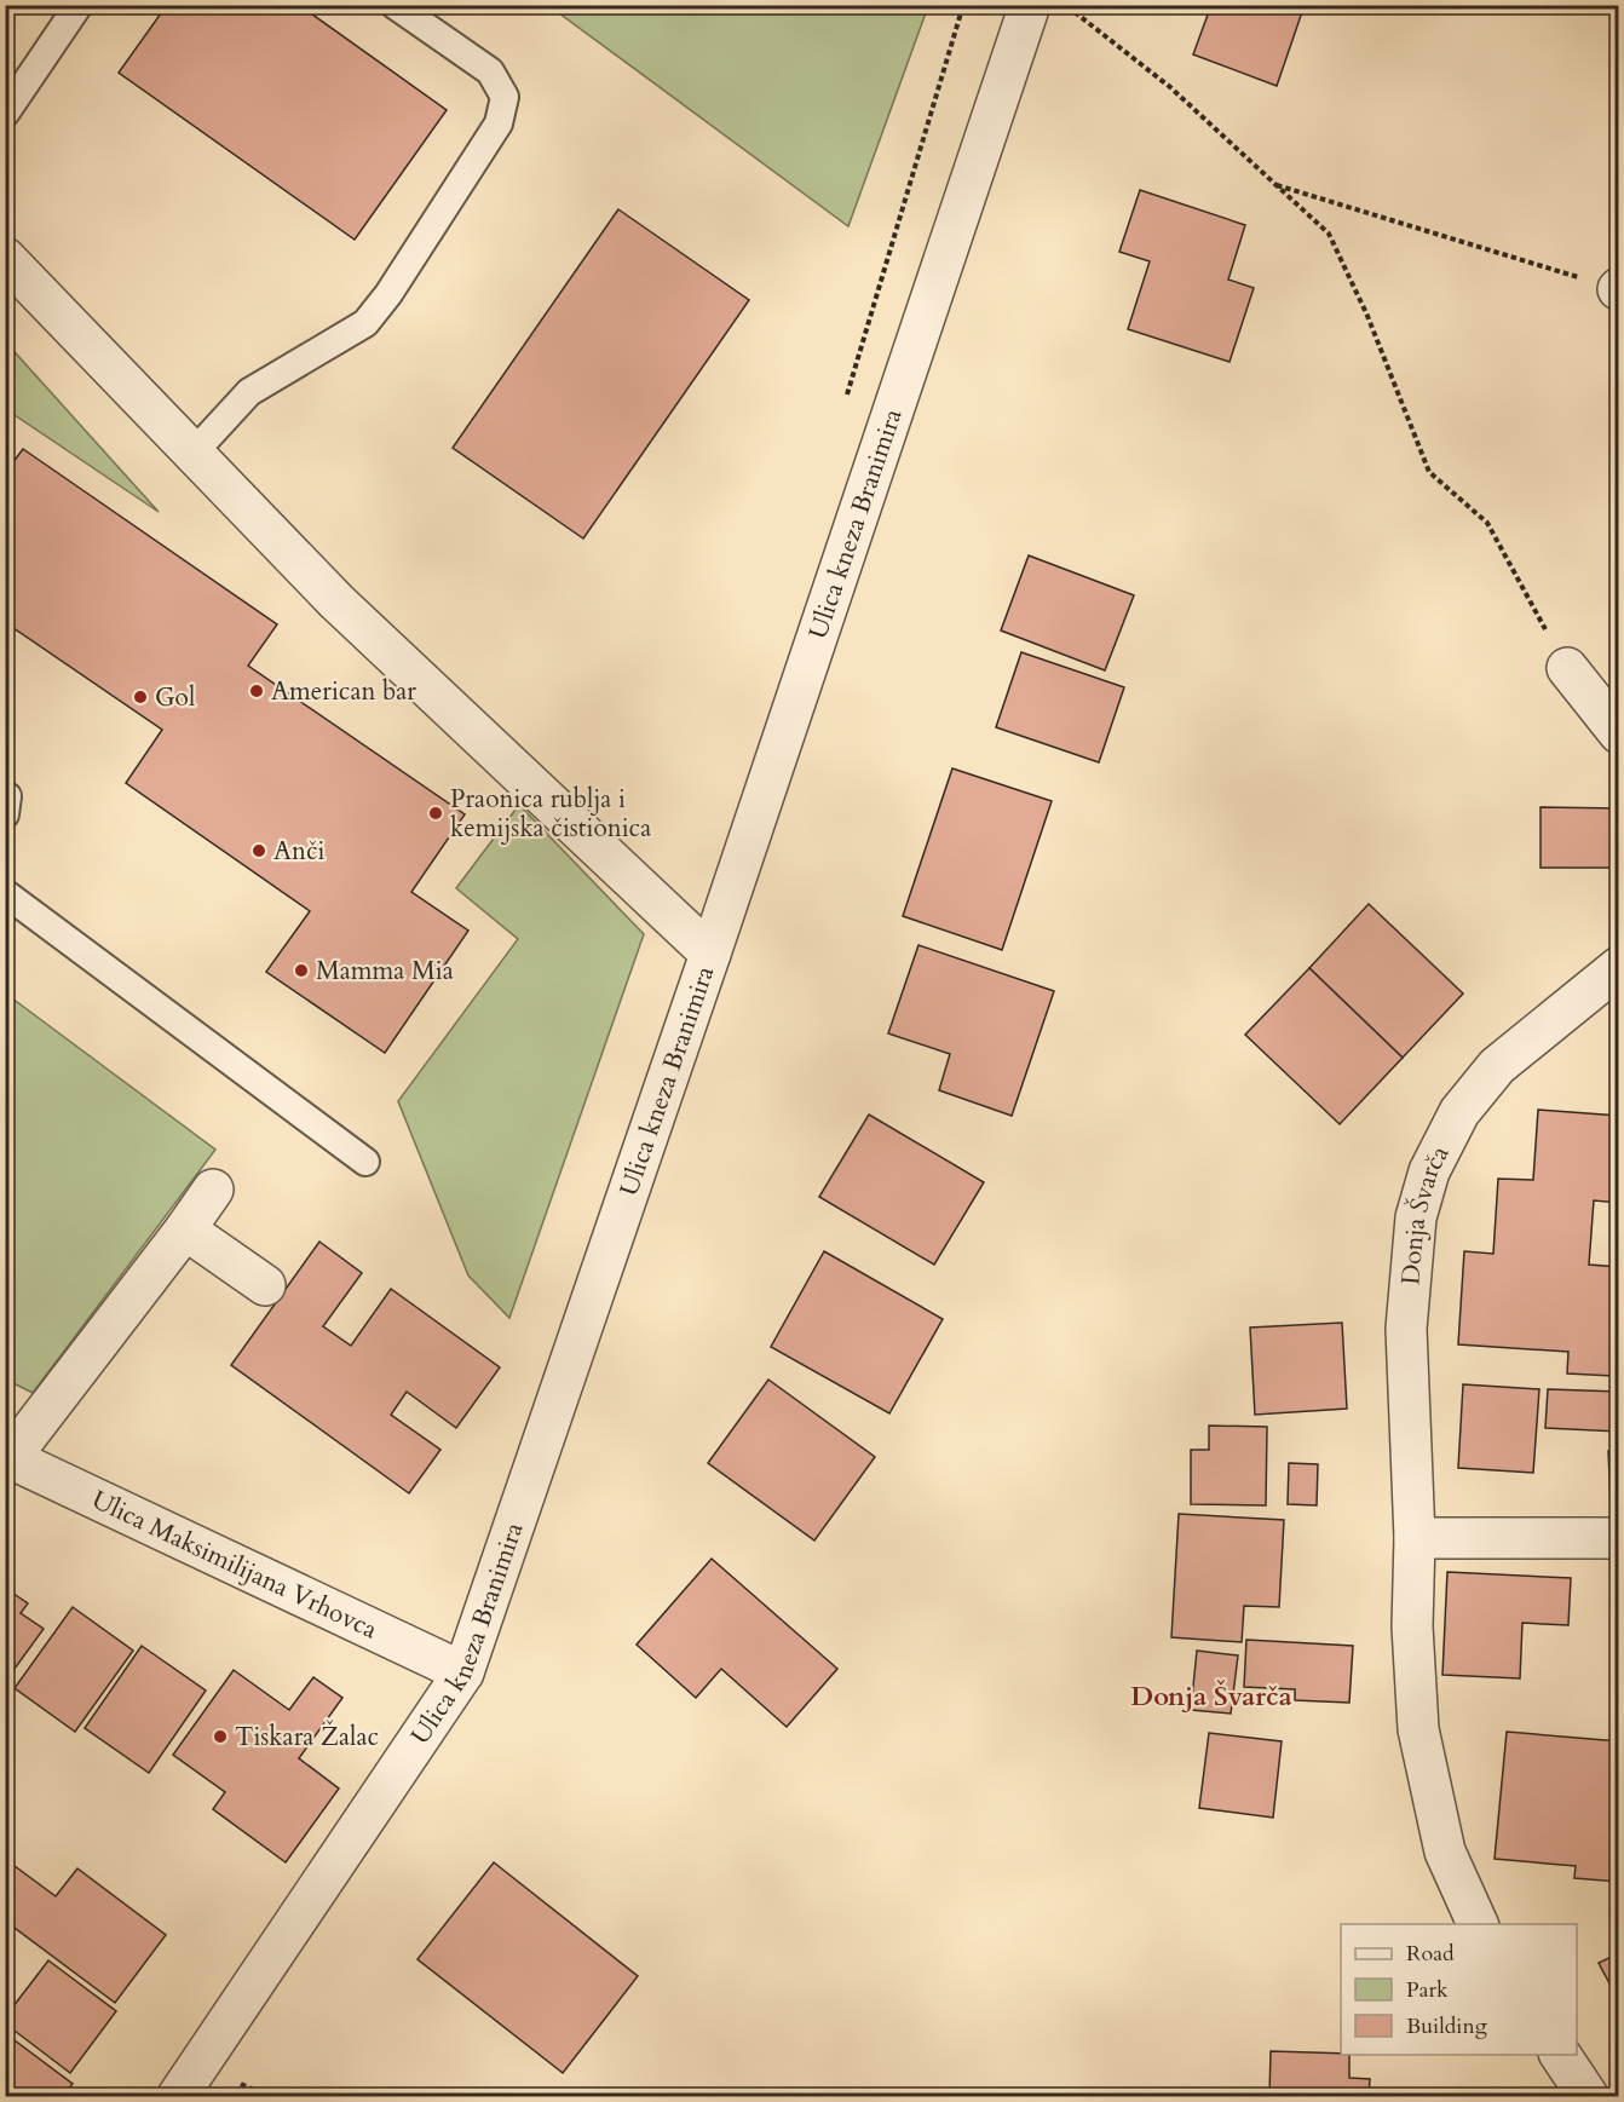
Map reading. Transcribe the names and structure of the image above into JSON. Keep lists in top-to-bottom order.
{
  "streets": {
    "street": ["Ulica kneza Branimira", "Donja Švarča", "Ulica Maksimilijana Vrhovca"]
  },
  "crossings": [
    ["Ulica kneza Branimira", "Ulica Maksimilijana Vrhovca"]
  ],
  "districts": ["Donja Švarča"],
  "places": [
    "American bar",
    "Gol",
    "Praonica rublja i kemijska čistionica",
    "Anči",
    "Mamma Mia",
    "Tiskara Žalac"
  ],
  "legend": ["Road", "Park", "Building"]
}
